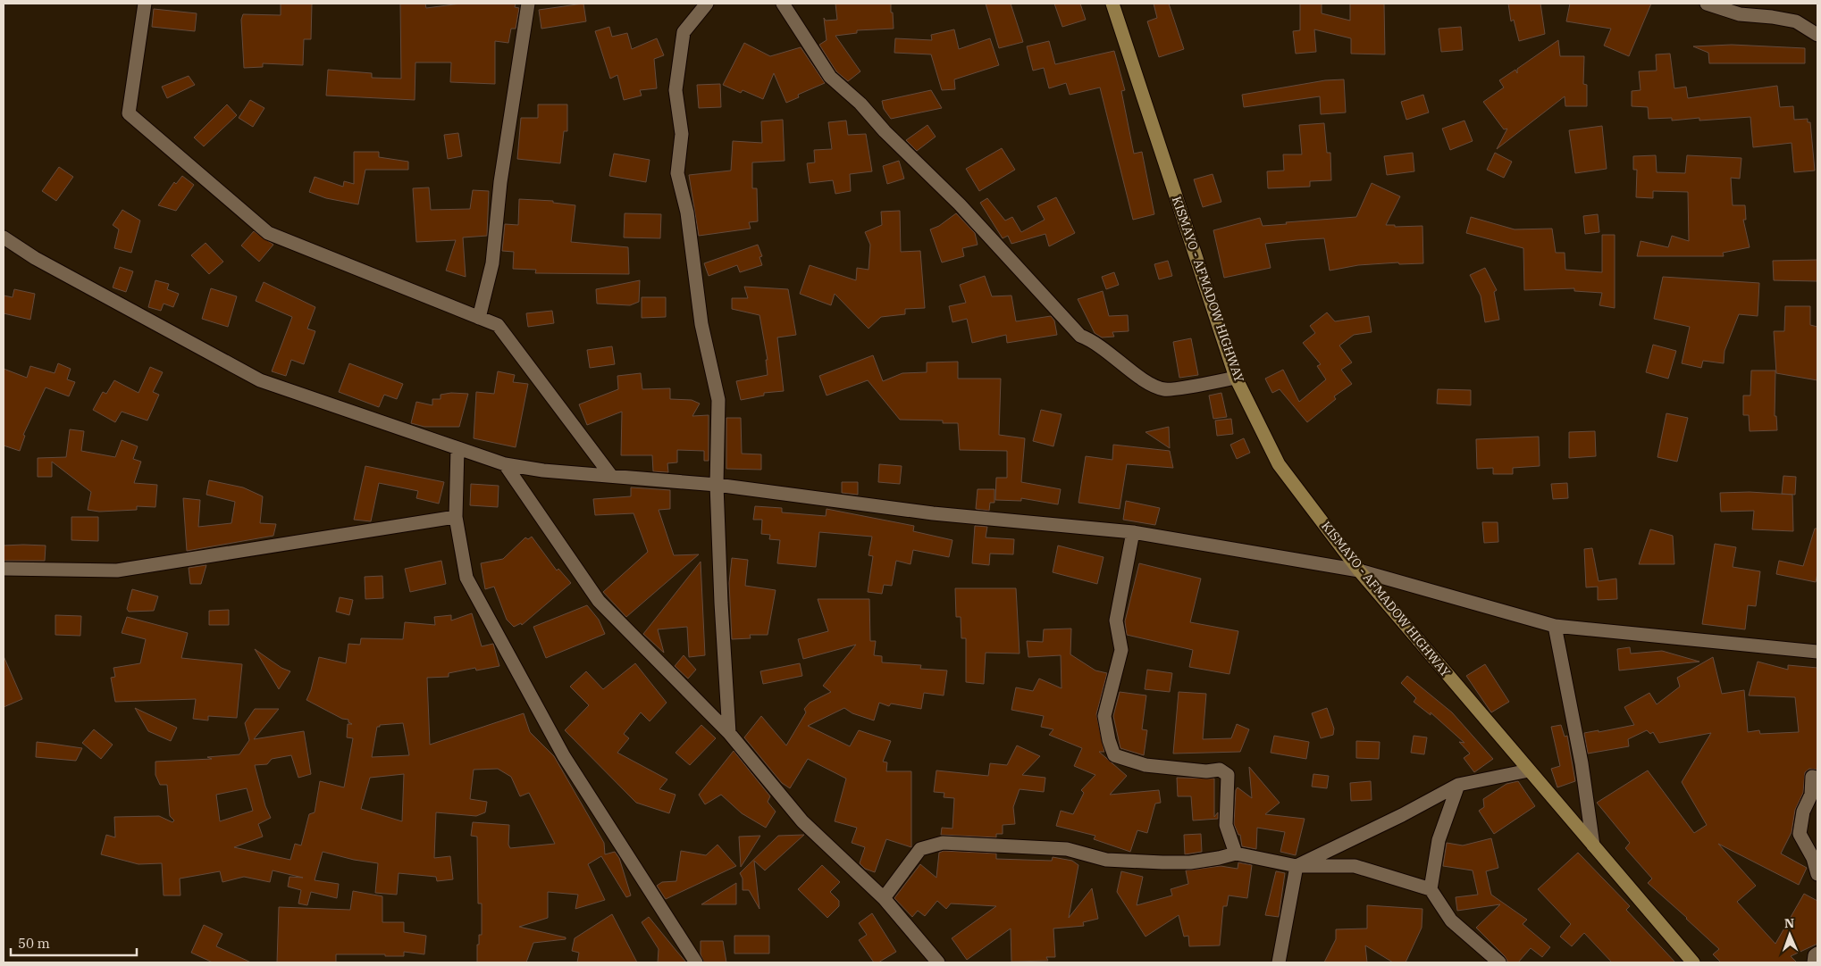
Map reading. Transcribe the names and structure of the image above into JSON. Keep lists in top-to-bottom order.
{
  "streets": {
    "main road": ["KISMAYO - AFMADOW HIGHWAY"]
  },
  "scale_bar": "50 m",
  "north": "top"
}
